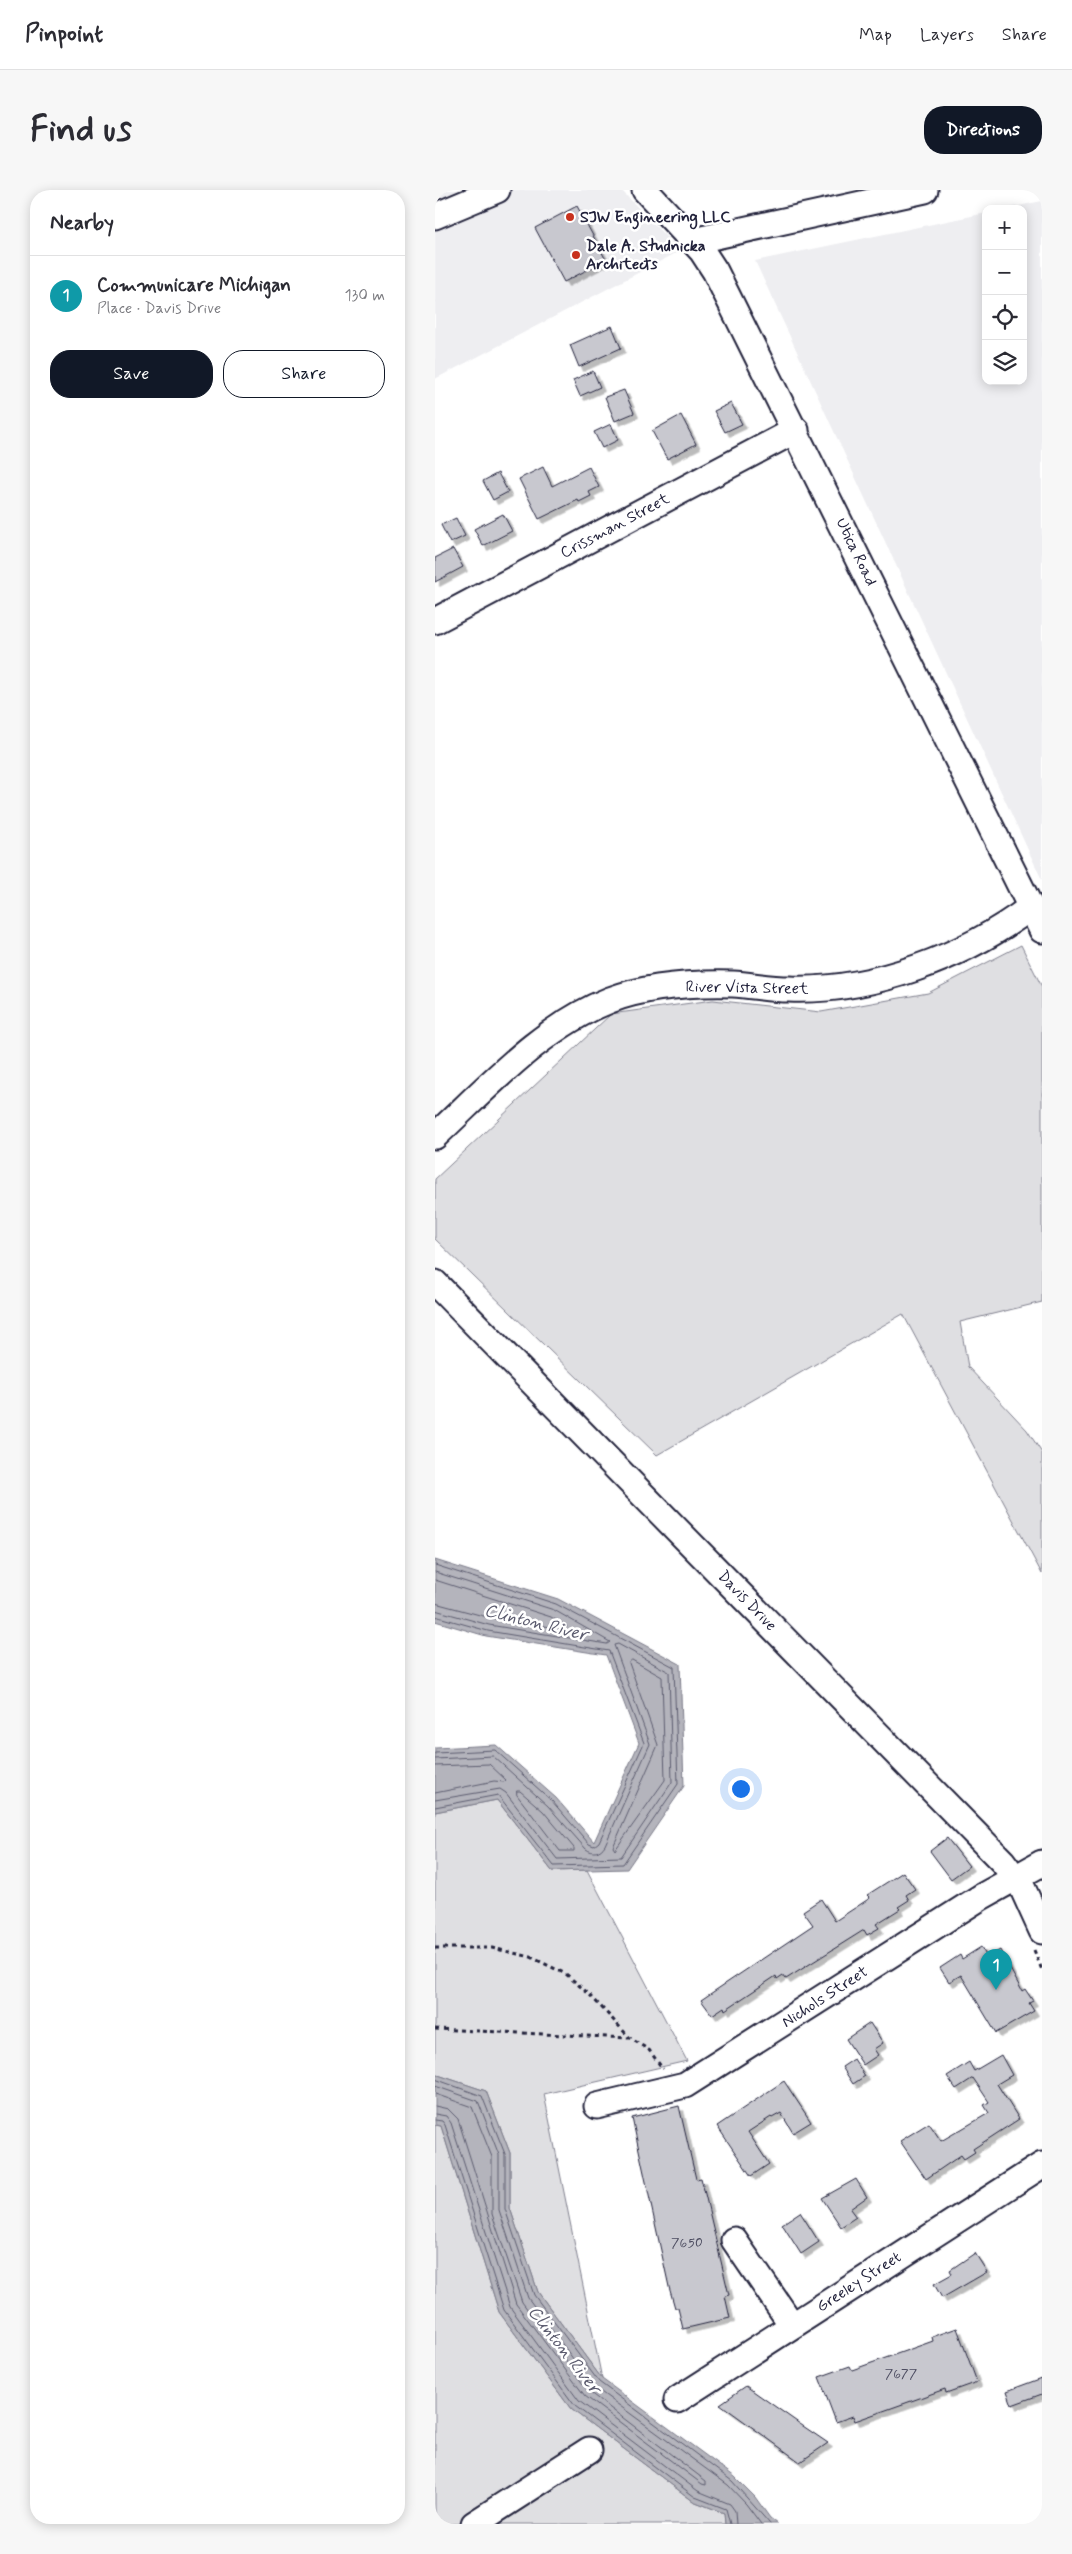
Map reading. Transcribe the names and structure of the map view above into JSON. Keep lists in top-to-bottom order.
{
  "streets": {
    "street": [
      "Crissman Street",
      "Utica Road",
      "River Vista Street",
      "Davis Drive",
      "Nichols Street",
      "Greeley Street"
    ]
  },
  "crossings": [
    ["Crissman Street", "Utica Road"],
    ["Utica Road", "River Vista Street"],
    ["Davis Drive", "Nichols Street"]
  ],
  "water": ["Clinton River"],
  "places": ["SJW Engineering LLC", "Dale A. Studnicka Architects"],
  "house_numbers": ["7650", "7677"],
  "page": {
    "header": "Pinpoint",
    "nav": ["Map", "Layers", "Share"],
    "buttons": [
      "Directions",
      ["Save", "Share"]
    ],
    "title": "Find us",
    "heading": "Nearby",
    "map_buttons": ["+", "−"],
    "list": [
      {
        "mark": "1",
        "name": "Communicare Michigan",
        "note": "Place · Davis Drive",
        "value": "130 m"
      }
    ],
    "pins": "1"
  }
}
